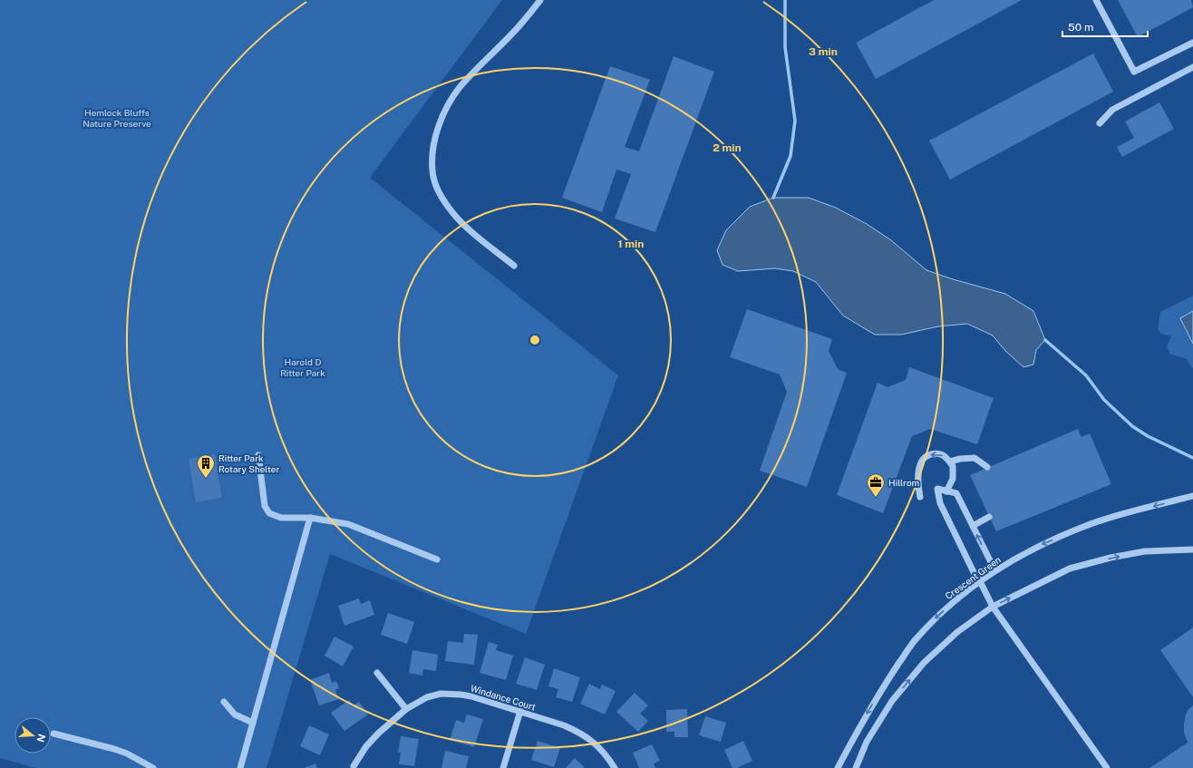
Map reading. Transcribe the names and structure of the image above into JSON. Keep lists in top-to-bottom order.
{
  "streets": {
    "street": ["Crescent Green", "Windance Court"]
  },
  "parks": ["Hemlock Bluffs Nature Preserve", "Harold D Ritter Park"],
  "places": {
    "building": ["Ritter Park Rotary Shelter"],
    "office": ["Hillrom"]
  },
  "scale_bar": "50 m",
  "north": "right",
  "rings": ["3 min", "2 min", "1 min"]
}
